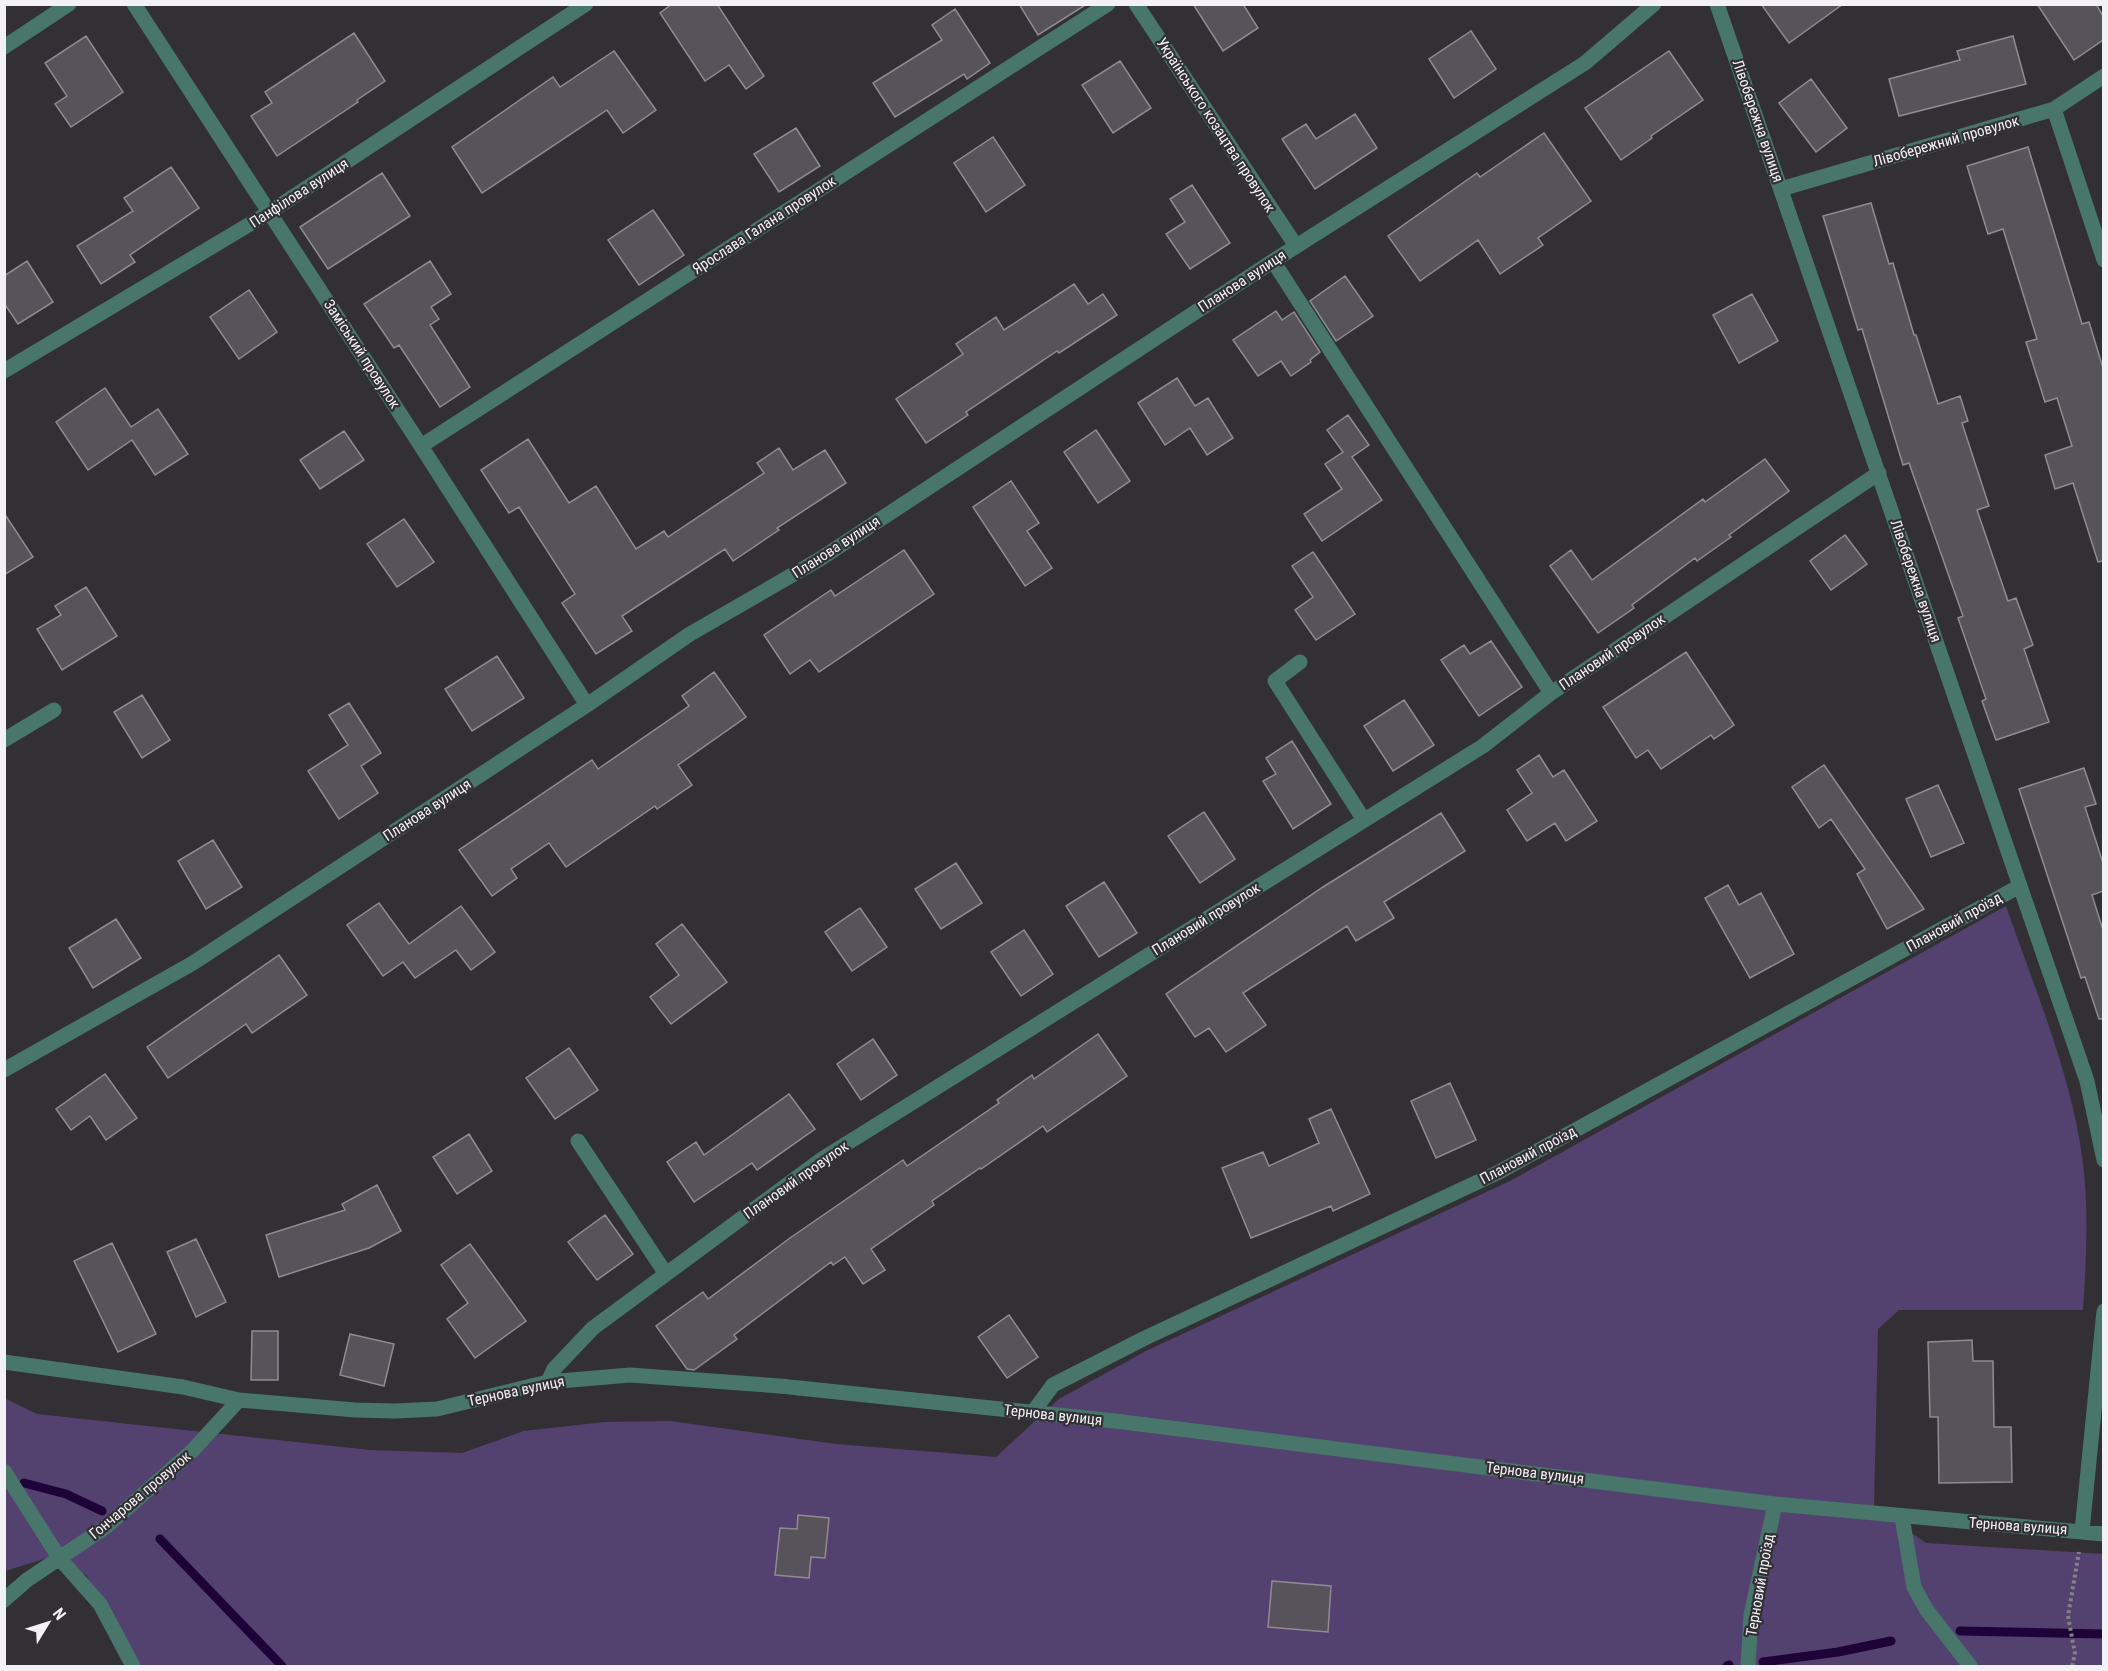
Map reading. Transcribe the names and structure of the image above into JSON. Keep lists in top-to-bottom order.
{
  "streets": {
    "street": [
      "Лівобережна вулиця",
      "Українського козацтва провулок",
      "Лівобережний провулок",
      "Панфілова вулиця",
      "Ярослава Галана провулок",
      "Планова вулиця",
      "Заміський провулок",
      "Плановий провулок",
      "Плановий проїзд",
      "Тернова вулиця",
      "Гончарова провулок",
      "Терновий проїзд"
    ]
  },
  "crossings": [
    ["Лівобережна вулиця", "Лівобережний провулок"],
    ["Лівобережна вулиця", "Плановий провулок"],
    ["Лівобережна вулиця", "Плановий проїзд"],
    ["Українського козацтва провулок", "Планова вулиця"],
    ["Панфілова вулиця", "Заміський провулок"],
    ["Ярослава Галана провулок", "Заміський провулок"],
    ["Планова вулиця", "Заміський провулок"],
    ["Плановий провулок", "Тернова вулиця"],
    ["Плановий проїзд", "Тернова вулиця"],
    ["Тернова вулиця", "Гончарова провулок"],
    ["Тернова вулиця", "Терновий проїзд"]
  ],
  "north": "top right"
}
